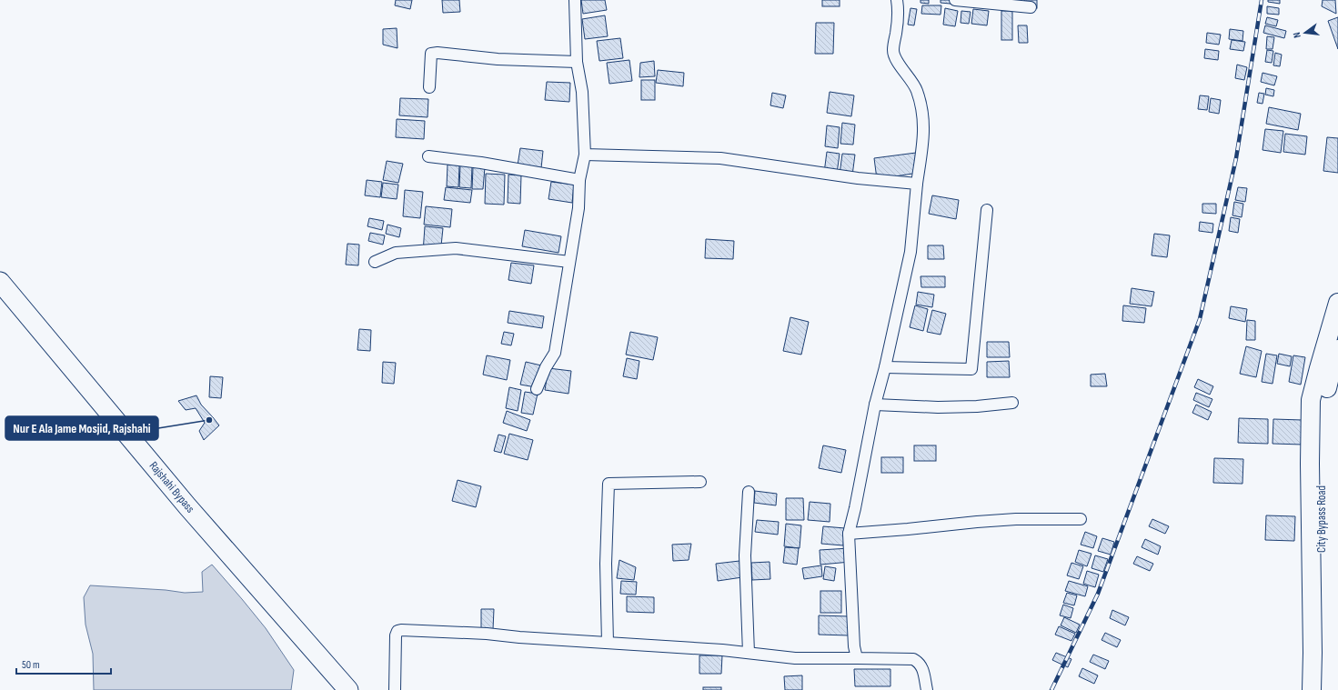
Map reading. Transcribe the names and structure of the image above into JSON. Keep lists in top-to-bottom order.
{
  "streets": {
    "highway": ["Rajshahi Bypass"],
    "main road": ["City Bypass Road"]
  },
  "places": ["Nur E Ala Jame Mosjid, Rajshahi"],
  "scale_bar": "50 m",
  "north": "left"
}
